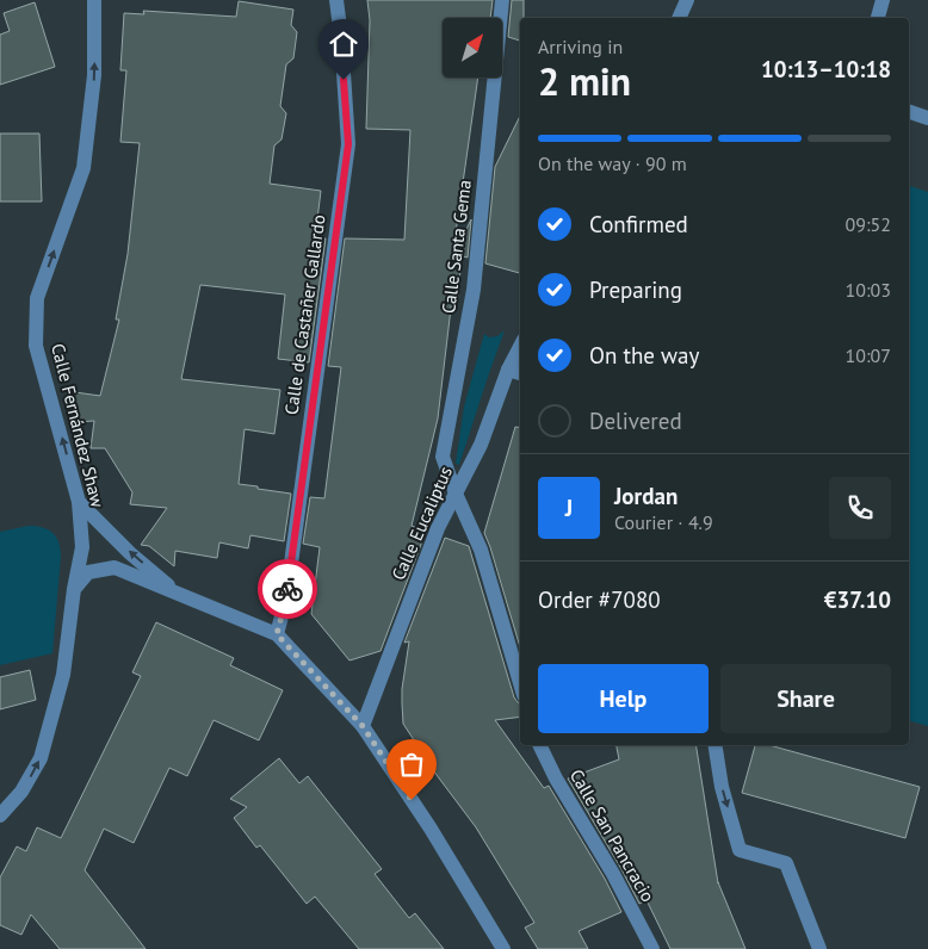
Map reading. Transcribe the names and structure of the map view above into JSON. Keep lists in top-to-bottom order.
{
  "streets": {
    "street": [
      "Calle Santa Gema",
      "Calle de Castañer Gallardo",
      "Calle Fernández Shaw",
      "Calle Eucaliptus",
      "Calle San Pancracio"
    ]
  },
  "crossings": [
    ["Calle Santa Gema", "Calle Eucaliptus"]
  ],
  "one_way": ["Calle Fernández Shaw"],
  "north": "top right",
  "page": {
    "heading": ["2 min", "Arriving in", "10:13–10:18"],
    "panel": [
      "Jordan",
      "Courier · 4.9",
      "Order #7080",
      "€37.10"
    ],
    "bar": "On the way · 90 m",
    "list": [
      ["Confirmed", "09:52"],
      ["Preparing", "10:03"],
      ["On the way", "10:07"],
      "Delivered"
    ],
    "round": "J",
    "buttons": ["Help", "Share"]
  }
}
